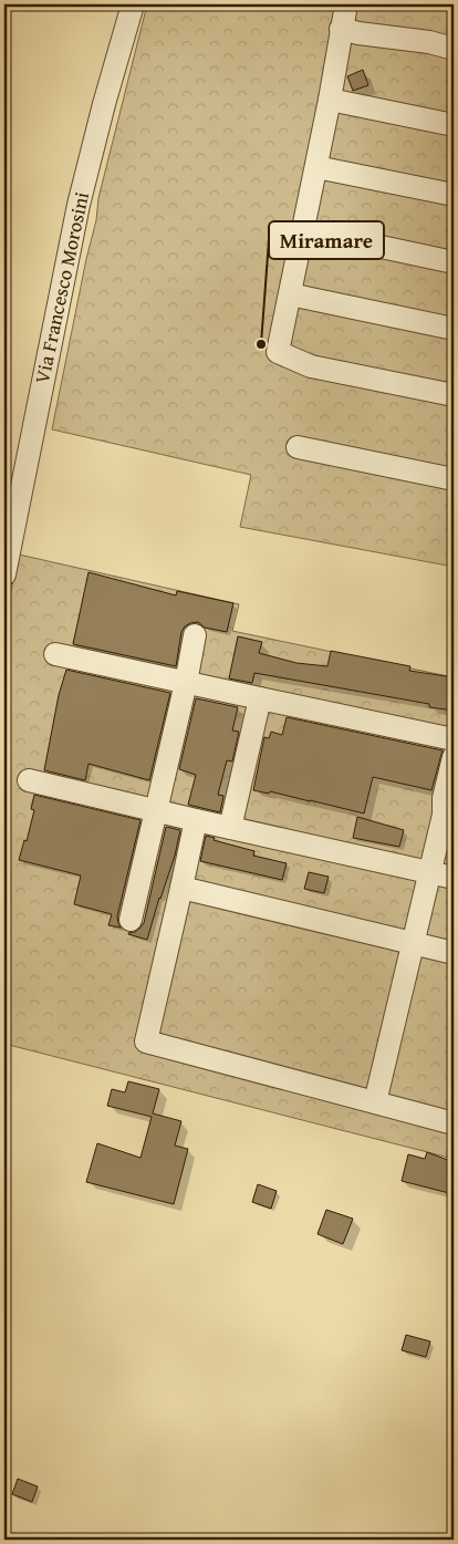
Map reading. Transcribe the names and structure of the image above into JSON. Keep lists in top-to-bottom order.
{
  "streets": {
    "street": ["Via Francesco Morosini"]
  },
  "places": ["Miramare"]
}
